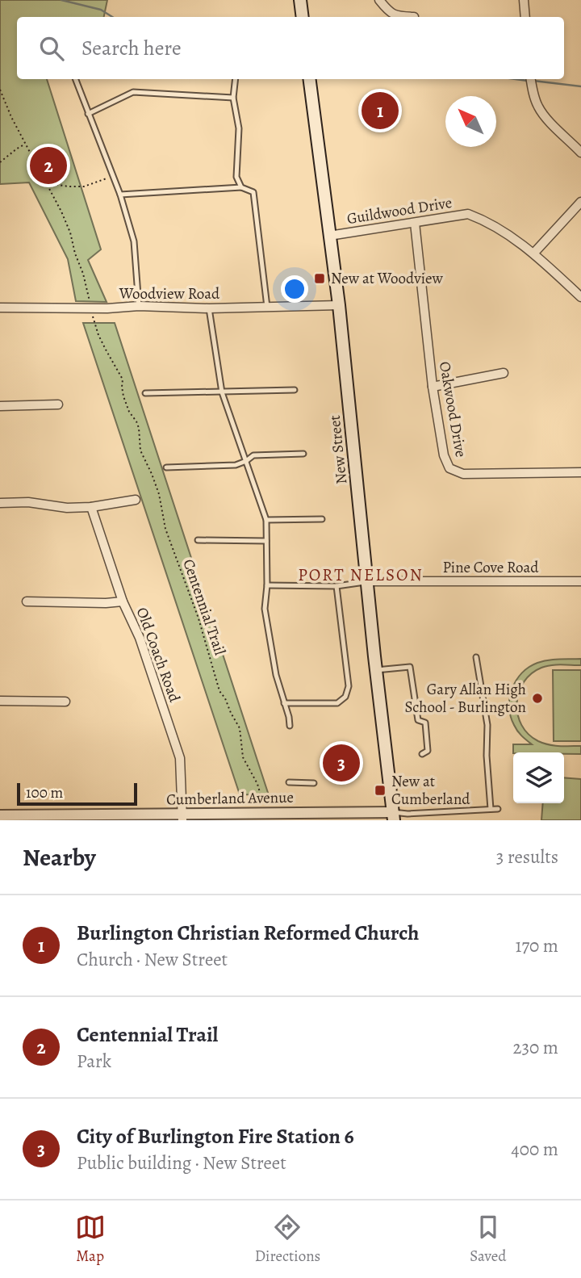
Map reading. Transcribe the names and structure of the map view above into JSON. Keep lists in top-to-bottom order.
{
  "streets": {
    "main road": ["New Street"],
    "street": [
      "Guildwood Drive",
      "Woodview Road",
      "Oakwood Drive",
      "Pine Cove Road",
      "Old Coach Road",
      "Cumberland Avenue"
    ],
    "path": ["Centennial Trail"]
  },
  "crossings": [
    ["Guildwood Drive", "Oakwood Drive"],
    ["Guildwood Drive", "New Street"],
    ["Woodview Road", "New Street"],
    ["Woodview Road", "Centennial Trail"],
    ["New Street", "Pine Cove Road"],
    ["New Street", "Cumberland Avenue"],
    ["Centennial Trail", "Cumberland Avenue"],
    ["Old Coach Road", "Cumberland Avenue"]
  ],
  "districts": ["PORT NELSON"],
  "places": {
    "transit": ["New at Woodview", "New at Cumberland"],
    "other": ["Gary Allan High School - Burlington"]
  },
  "scale_bar": "100 m",
  "north": "top left",
  "page": {
    "search": "Search here",
    "pins": ["1", "2", "3"],
    "scale": "100 m",
    "heading": ["Nearby", "3 results"],
    "list": [
      {
        "mark": "1",
        "name": "Burlington Christian Reformed Church",
        "note": "Church · New Street",
        "value": "170 m"
      },
      {
        "mark": "2",
        "name": "Centennial Trail",
        "note": "Park",
        "value": "230 m"
      },
      {
        "mark": "3",
        "name": "City of Burlington Fire Station 6",
        "note": "Public building · New Street",
        "value": "400 m"
      }
    ],
    "nav": ["Map", "Directions", "Saved"]
  }
}
